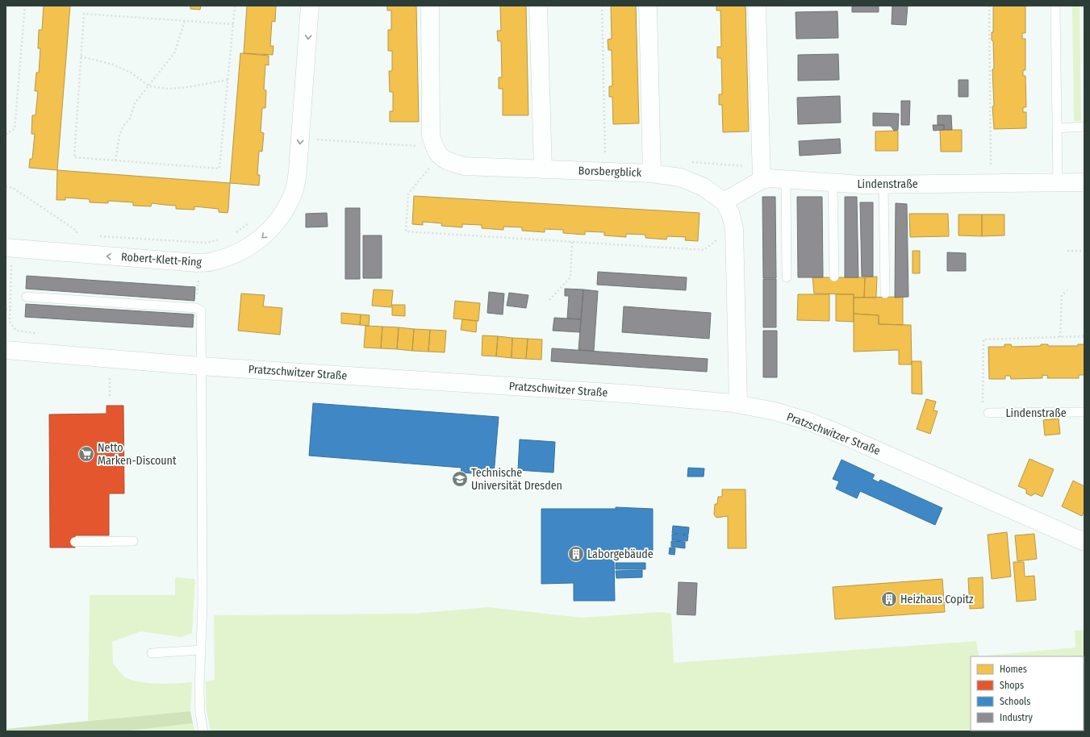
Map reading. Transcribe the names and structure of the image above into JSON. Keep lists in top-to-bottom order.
{
  "streets": {
    "street": [
      "Borsbergblick",
      "Lindenstraße",
      "Robert-Klett-Ring",
      "Pratzschwitzer Straße"
    ]
  },
  "crossings": [
    ["Borsbergblick", "Lindenstraße"],
    ["Borsbergblick", "Pratzschwitzer Straße"]
  ],
  "places": {
    "supermarket": ["Netto Marken-Discount"],
    "school or university": ["Technische Universität Dresden"],
    "building": ["Laborgebäude", "Heizhaus Copitz"]
  },
  "legend": [
    "Homes",
    "Shops",
    "Schools",
    "Industry"
  ]
}
